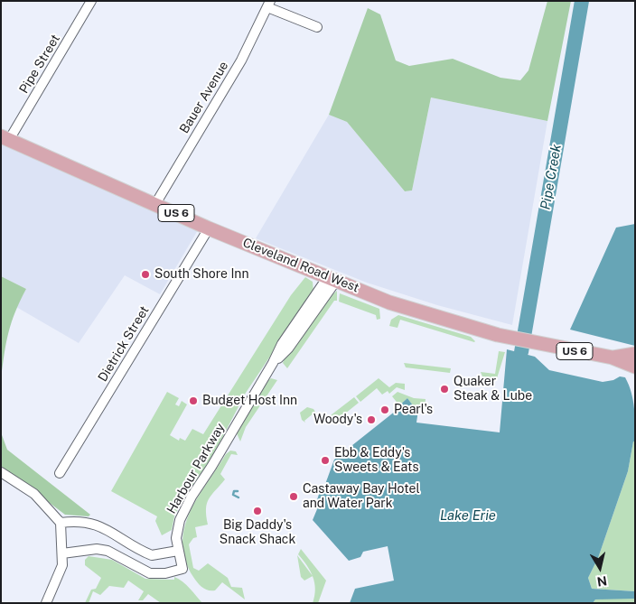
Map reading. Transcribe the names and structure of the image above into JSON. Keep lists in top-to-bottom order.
{
  "streets": {
    "main road": ["US 6", "Cleveland Road West"],
    "street": [
      "Pipe Street",
      "Bauer Avenue",
      "Dietrick Street",
      "Harbour Parkway"
    ]
  },
  "crossings": [
    ["Pipe Street", "Cleveland Road West"],
    ["Bauer Avenue", "Cleveland Road West"],
    ["Cleveland Road West", "Dietrick Street"],
    ["Cleveland Road West", "Harbour Parkway"]
  ],
  "water": ["Pipe Creek", "Lake Erie"],
  "places": [
    "South Shore Inn",
    "Quaker Steak & Lube",
    "Budget Host Inn",
    "Pearl's",
    "Woody's",
    "Ebb & Eddy's Sweets & Eats",
    "Castaway Bay Hotel and Water Park",
    "Big Daddy's Snack Shack"
  ],
  "north": "bottom"
}
